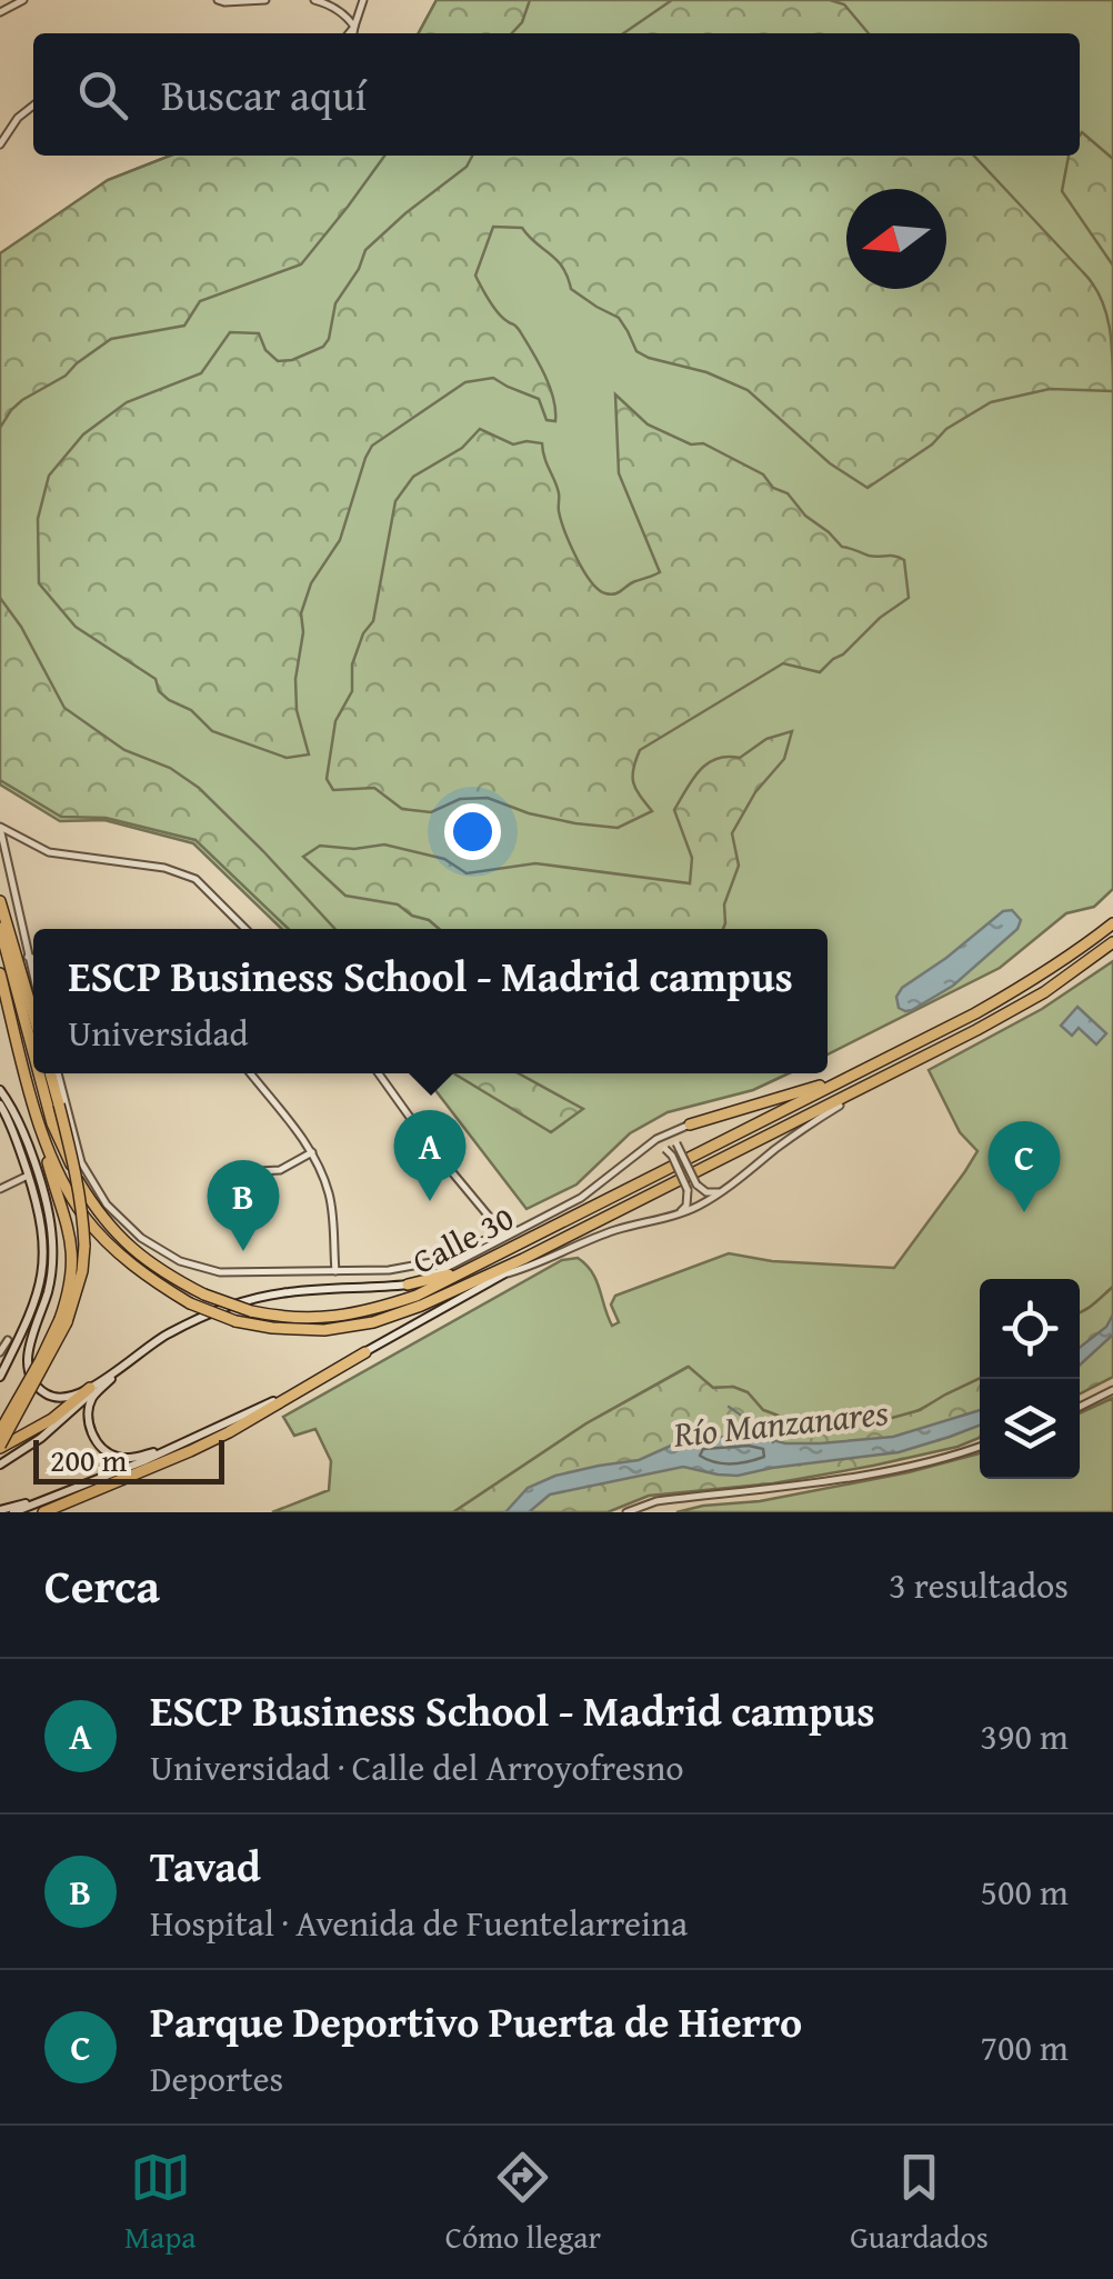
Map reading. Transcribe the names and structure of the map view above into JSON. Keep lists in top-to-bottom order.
{
  "streets": {
    "highway": ["Calle 30"]
  },
  "water": ["Río Manzanares"],
  "scale_bar": "200 m",
  "north": "left",
  "page": {
    "search": "Buscar aquí",
    "popup": ["ESCP Business School - Madrid campus", "Universidad"],
    "pins": ["A", "C", "B"],
    "scale": "200 m",
    "heading": ["Cerca", "3 resultados"],
    "list": [
      {
        "mark": "A",
        "name": "ESCP Business School - Madrid campus",
        "note": "Universidad · Calle del Arroyofresno",
        "value": "390 m"
      },
      {
        "mark": "B",
        "name": "Tavad",
        "note": "Hospital · Avenida de Fuentelarreina",
        "value": "500 m"
      },
      {
        "mark": "C",
        "name": "Parque Deportivo Puerta de Hierro",
        "note": "Deportes",
        "value": "700 m"
      }
    ],
    "nav": ["Mapa", "Cómo llegar", "Guardados"]
  }
}
